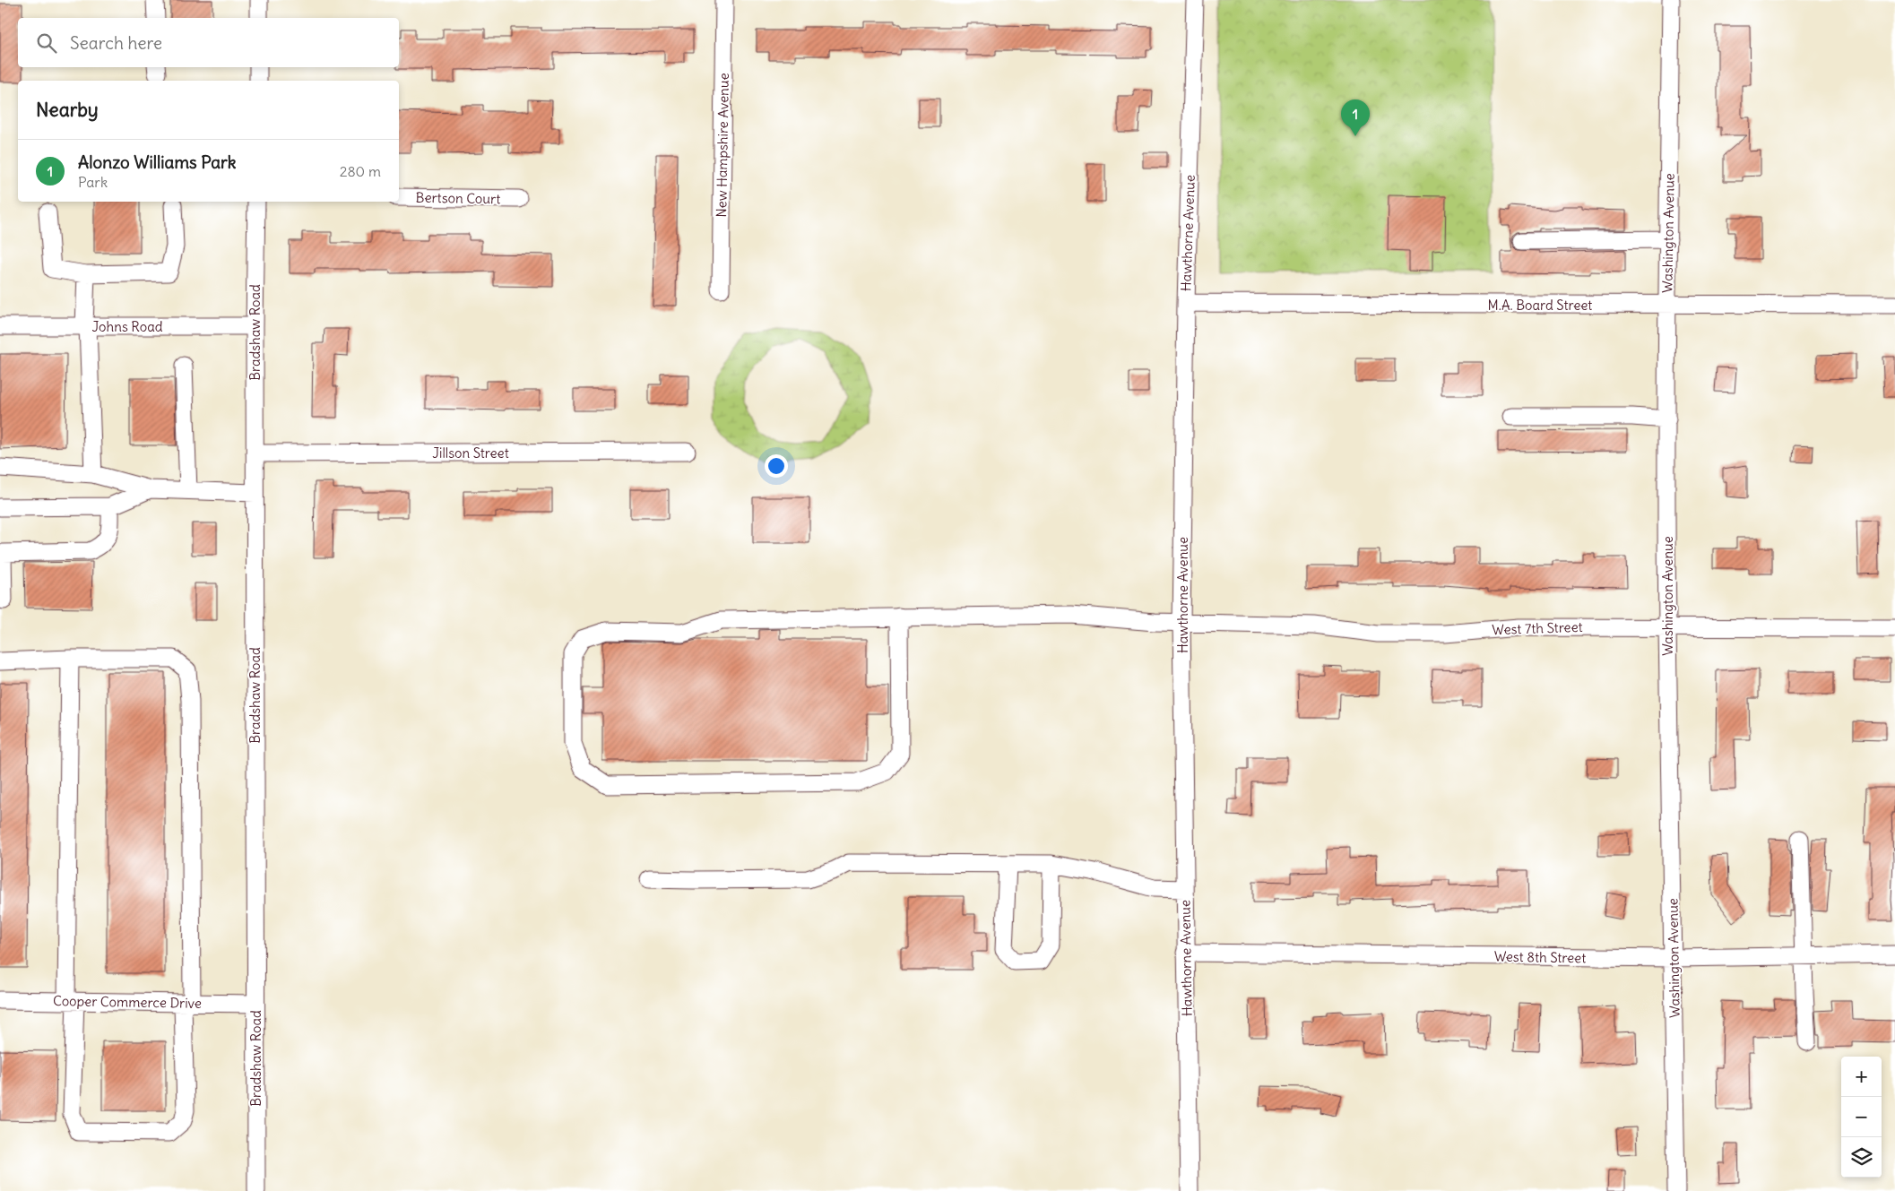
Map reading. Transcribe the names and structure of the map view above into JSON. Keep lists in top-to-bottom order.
{
  "streets": {
    "street": [
      "New Hampshire Avenue",
      "Bertson Court",
      "Hawthorne Avenue",
      "Washington Avenue",
      "M.A. Board Street",
      "Johns Road",
      "Bradshaw Road",
      "Jillson Street",
      "West 7th Street",
      "West 8th Street",
      "Cooper Commerce Drive"
    ]
  },
  "crossings": [
    ["Hawthorne Avenue", "M.A. Board Street"],
    ["Hawthorne Avenue", "West 7th Street"],
    ["Hawthorne Avenue", "West 8th Street"],
    ["Washington Avenue", "M.A. Board Street"],
    ["Washington Avenue", "West 7th Street"],
    ["Washington Avenue", "West 8th Street"],
    ["Johns Road", "Bradshaw Road"],
    ["Bradshaw Road", "Jillson Street"],
    ["Bradshaw Road", "Cooper Commerce Drive"]
  ],
  "page": {
    "search": "Search here",
    "heading": "Nearby",
    "pins": "1",
    "list": [
      {
        "mark": "1",
        "name": "Alonzo Williams Park",
        "note": "Park",
        "value": "280 m"
      }
    ],
    "map_buttons": ["+", "−"]
  }
}
